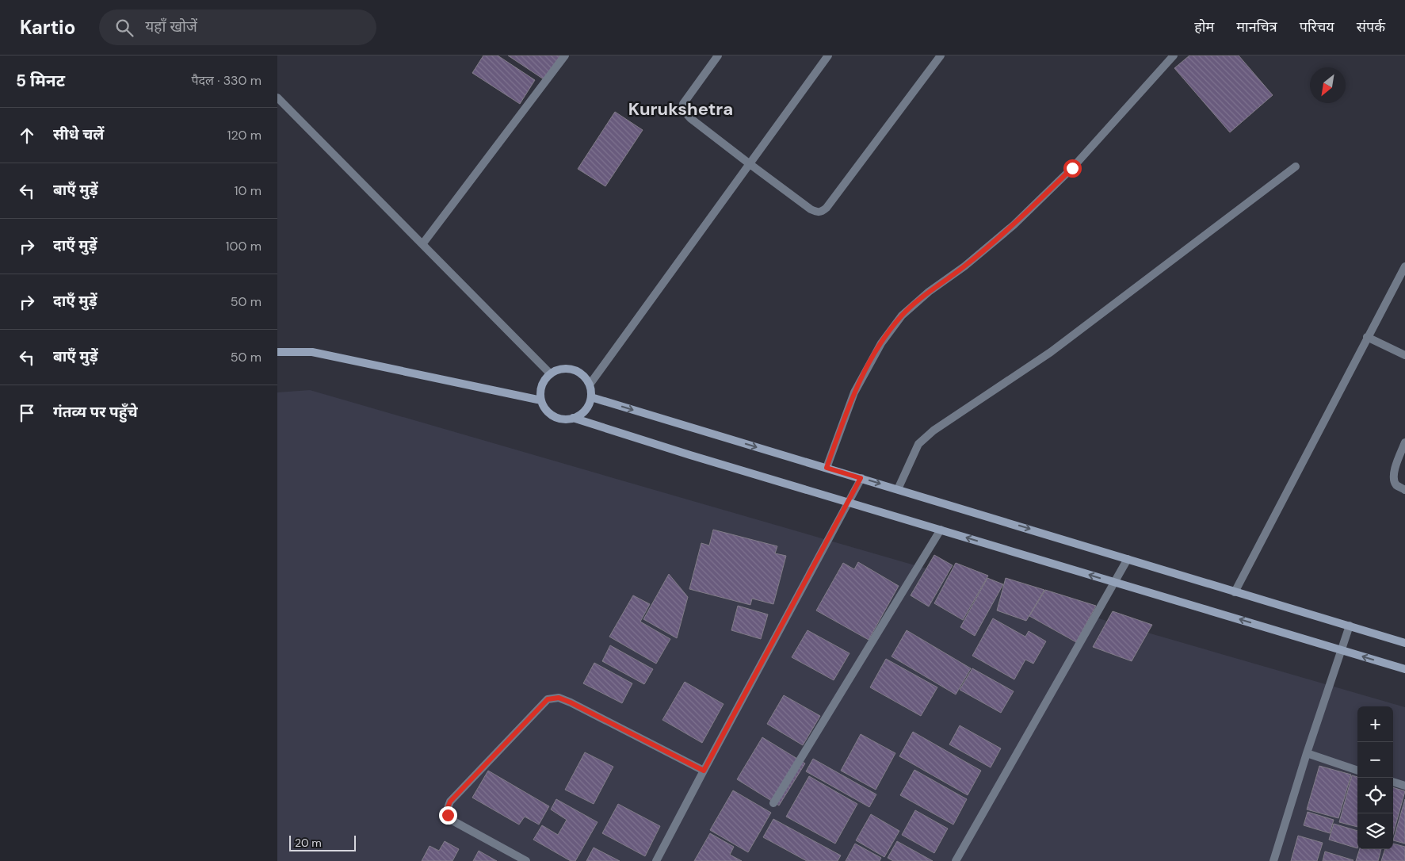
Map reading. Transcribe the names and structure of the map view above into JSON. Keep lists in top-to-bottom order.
{
  "districts": ["Kurukshetra"],
  "scale_bar": "20 m",
  "north": "bottom left",
  "page": {
    "header": "Kartio",
    "search": "यहाँ खोजें",
    "nav": [
      "होम",
      "मानचित्र",
      "परिचय",
      "संपर्क"
    ],
    "heading": ["5 मिनट", "पैदल · 330 m"],
    "list": [
      ["सीधे चलें", "120 m"],
      ["बाएँ मुड़ें", "10 m"],
      ["दाएँ मुड़ें", "100 m"],
      ["दाएँ मुड़ें", "50 m"],
      ["बाएँ मुड़ें", "50 m"],
      "गंतव्य पर पहुँचे"
    ],
    "map_buttons": ["+", "−"],
    "scale": "20 m"
  }
}
